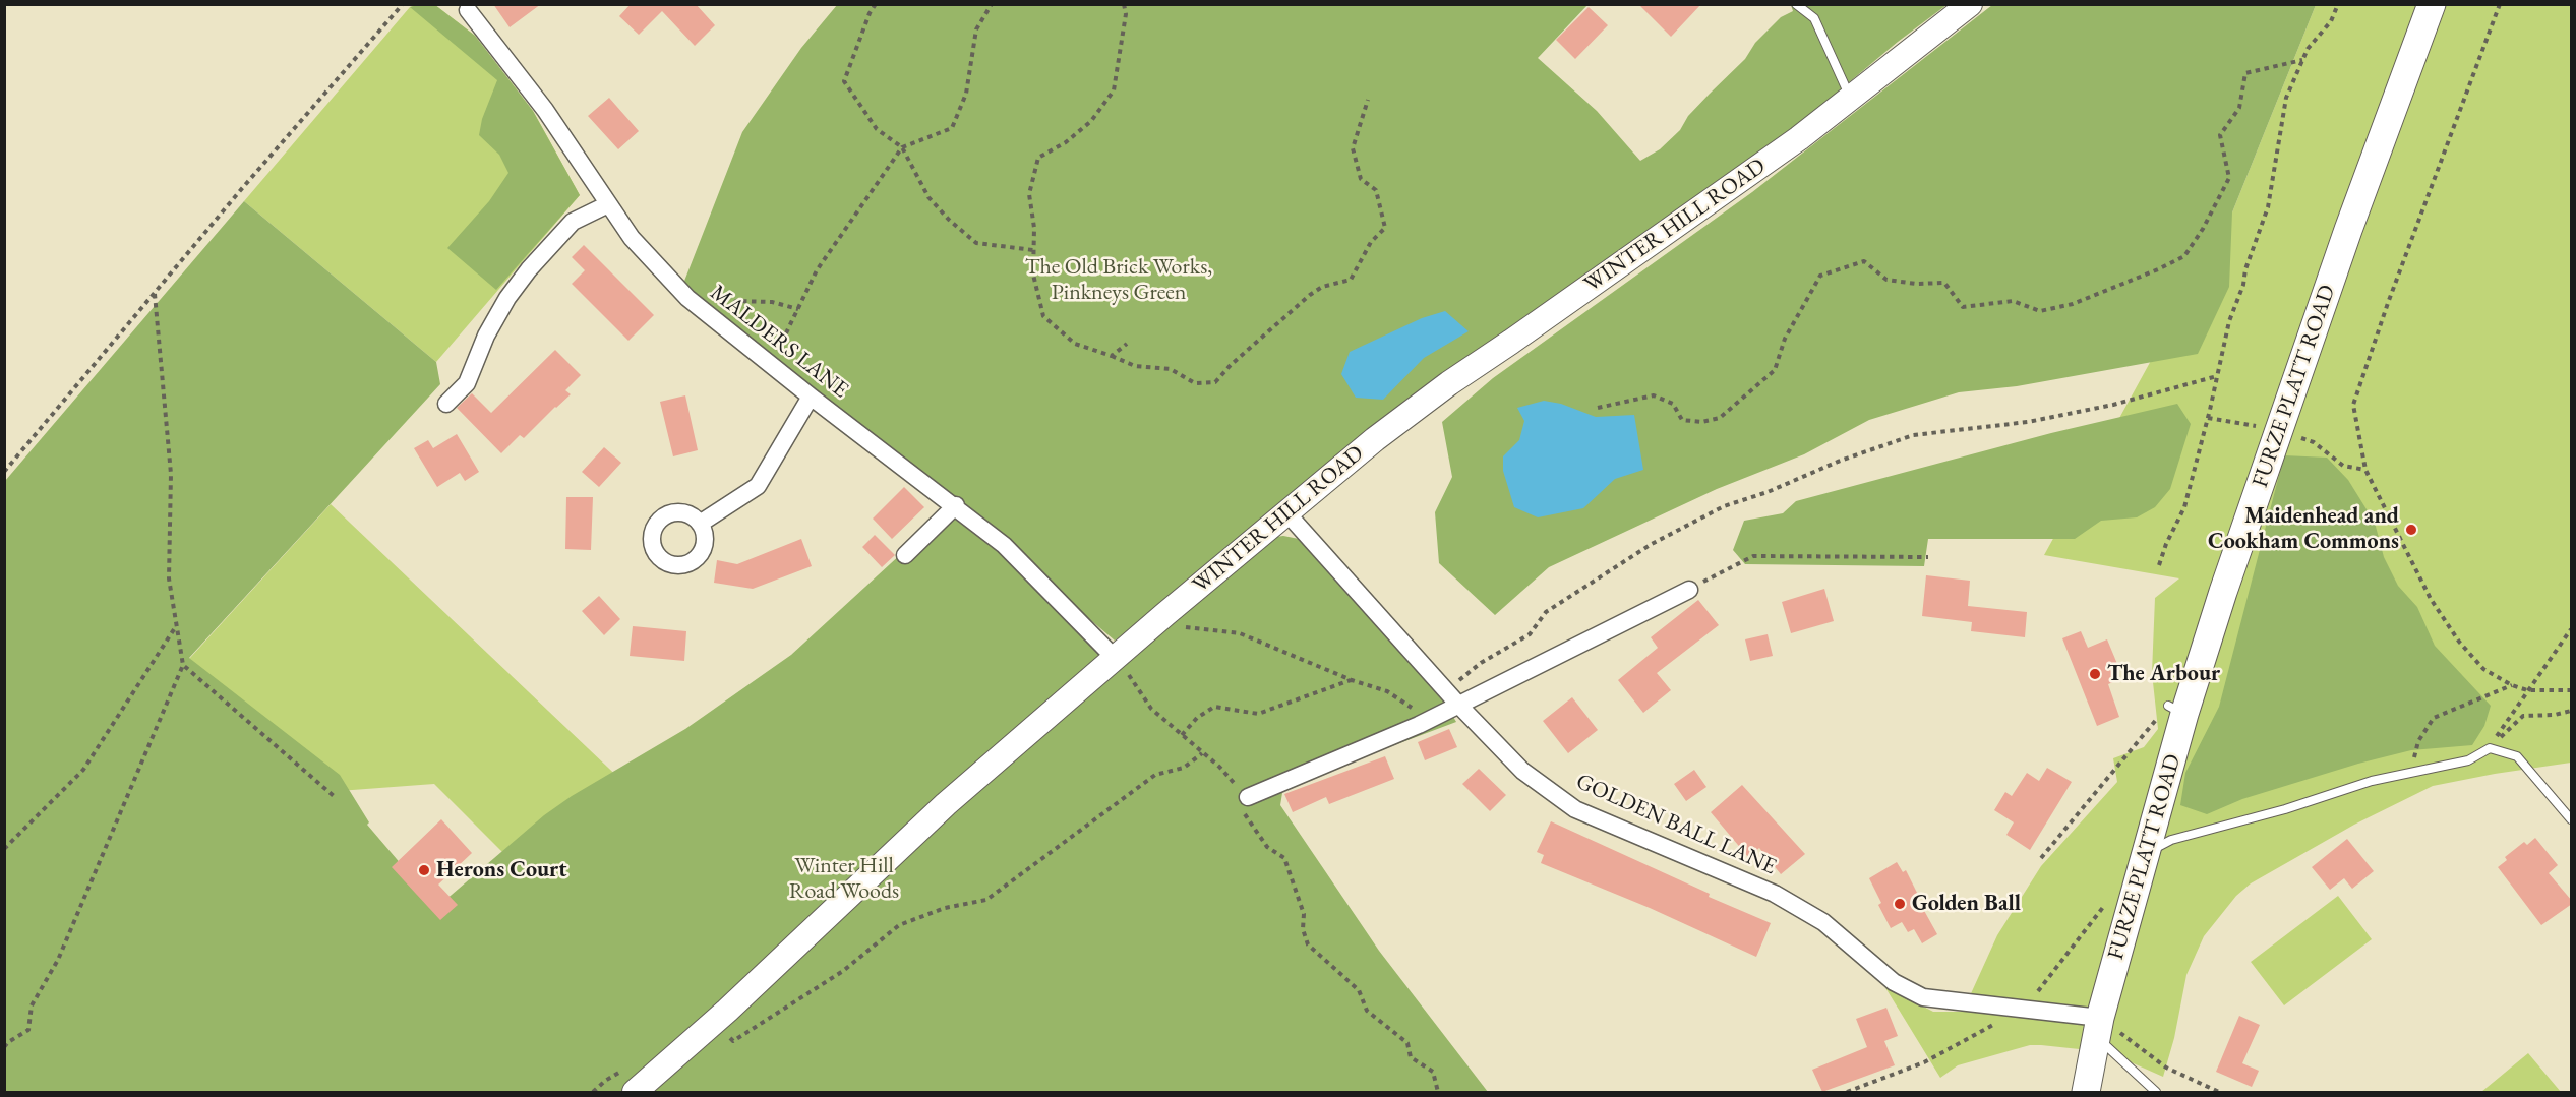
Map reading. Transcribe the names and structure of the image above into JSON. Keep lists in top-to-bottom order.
{
  "streets": {
    "main road": ["FURZE PLATT ROAD"],
    "street": ["WINTER HILL ROAD", "MALDERS LANE", "GOLDEN BALL LANE"]
  },
  "crossings": [
    ["WINTER HILL ROAD", "MALDERS LANE"],
    ["WINTER HILL ROAD", "GOLDEN BALL LANE"],
    ["FURZE PLATT ROAD", "GOLDEN BALL LANE"]
  ],
  "parks": ["The Old Brick Works, Pinkneys Green", "Winter Hill Road Woods"],
  "places": [
    "Maidenhead and Cookham Commons",
    "The Arbour",
    "Herons Court",
    "Golden Ball"
  ]
}
